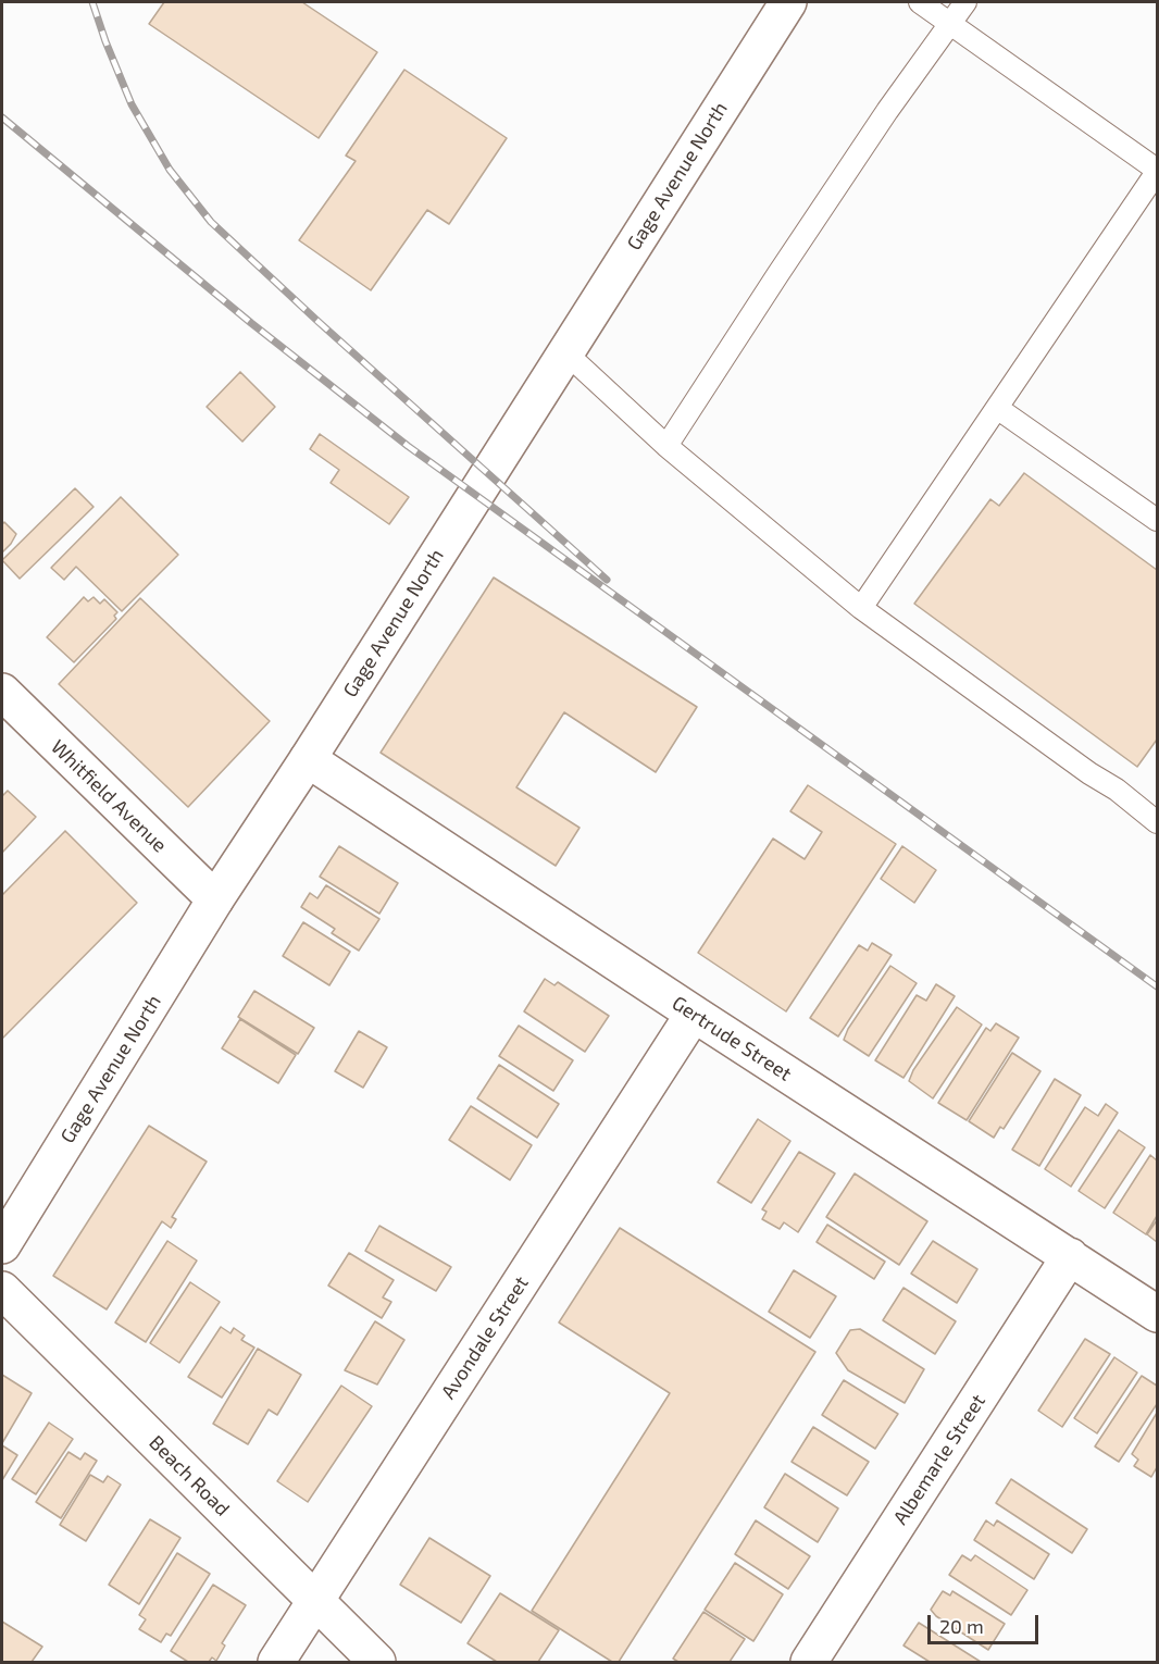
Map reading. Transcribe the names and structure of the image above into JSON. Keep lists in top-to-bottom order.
{
  "streets": {
    "street": [
      "Gage Avenue North",
      "Whitfield Avenue",
      "Gertrude Street",
      "Avondale Street",
      "Albemarle Street",
      "Beach Road"
    ]
  },
  "crossings": [
    ["Gage Avenue North", "Whitfield Avenue"],
    ["Gage Avenue North", "Gertrude Street"],
    ["Gertrude Street", "Avondale Street"],
    ["Gertrude Street", "Albemarle Street"],
    ["Avondale Street", "Beach Road"]
  ],
  "scale_bar": "20 m"
}
